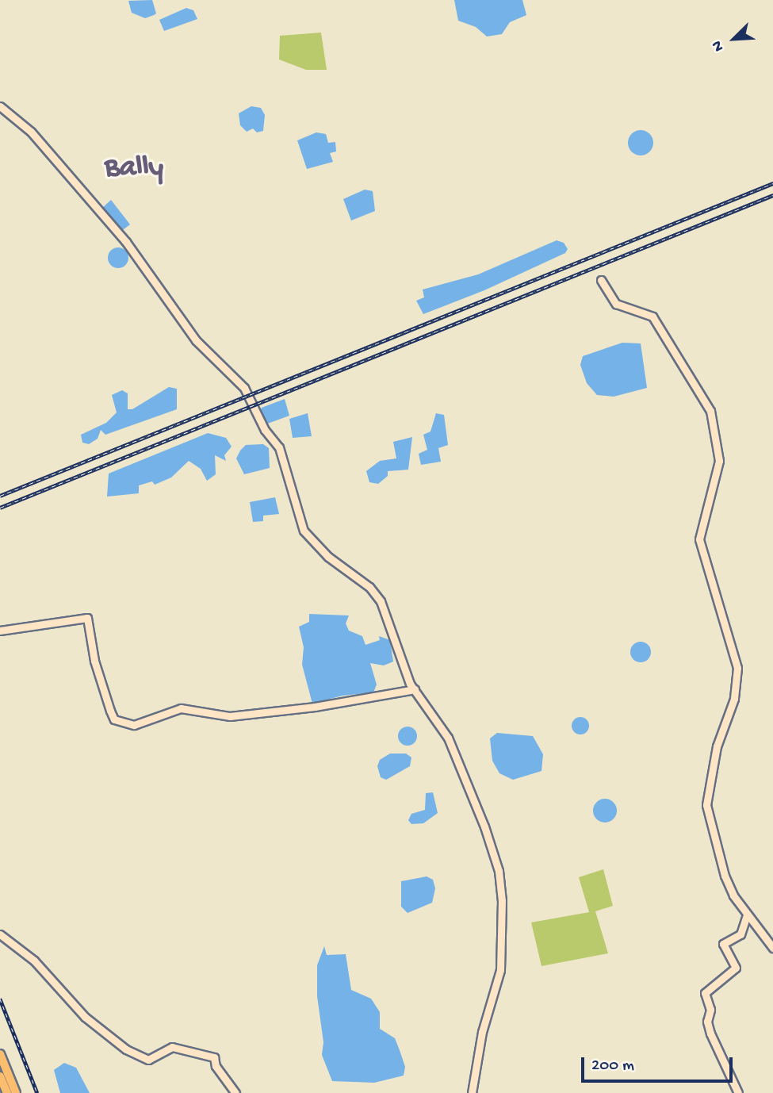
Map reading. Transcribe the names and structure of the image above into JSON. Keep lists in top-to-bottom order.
{
  "districts": ["Bally"],
  "scale_bar": "200 m",
  "north": "bottom left"
}
